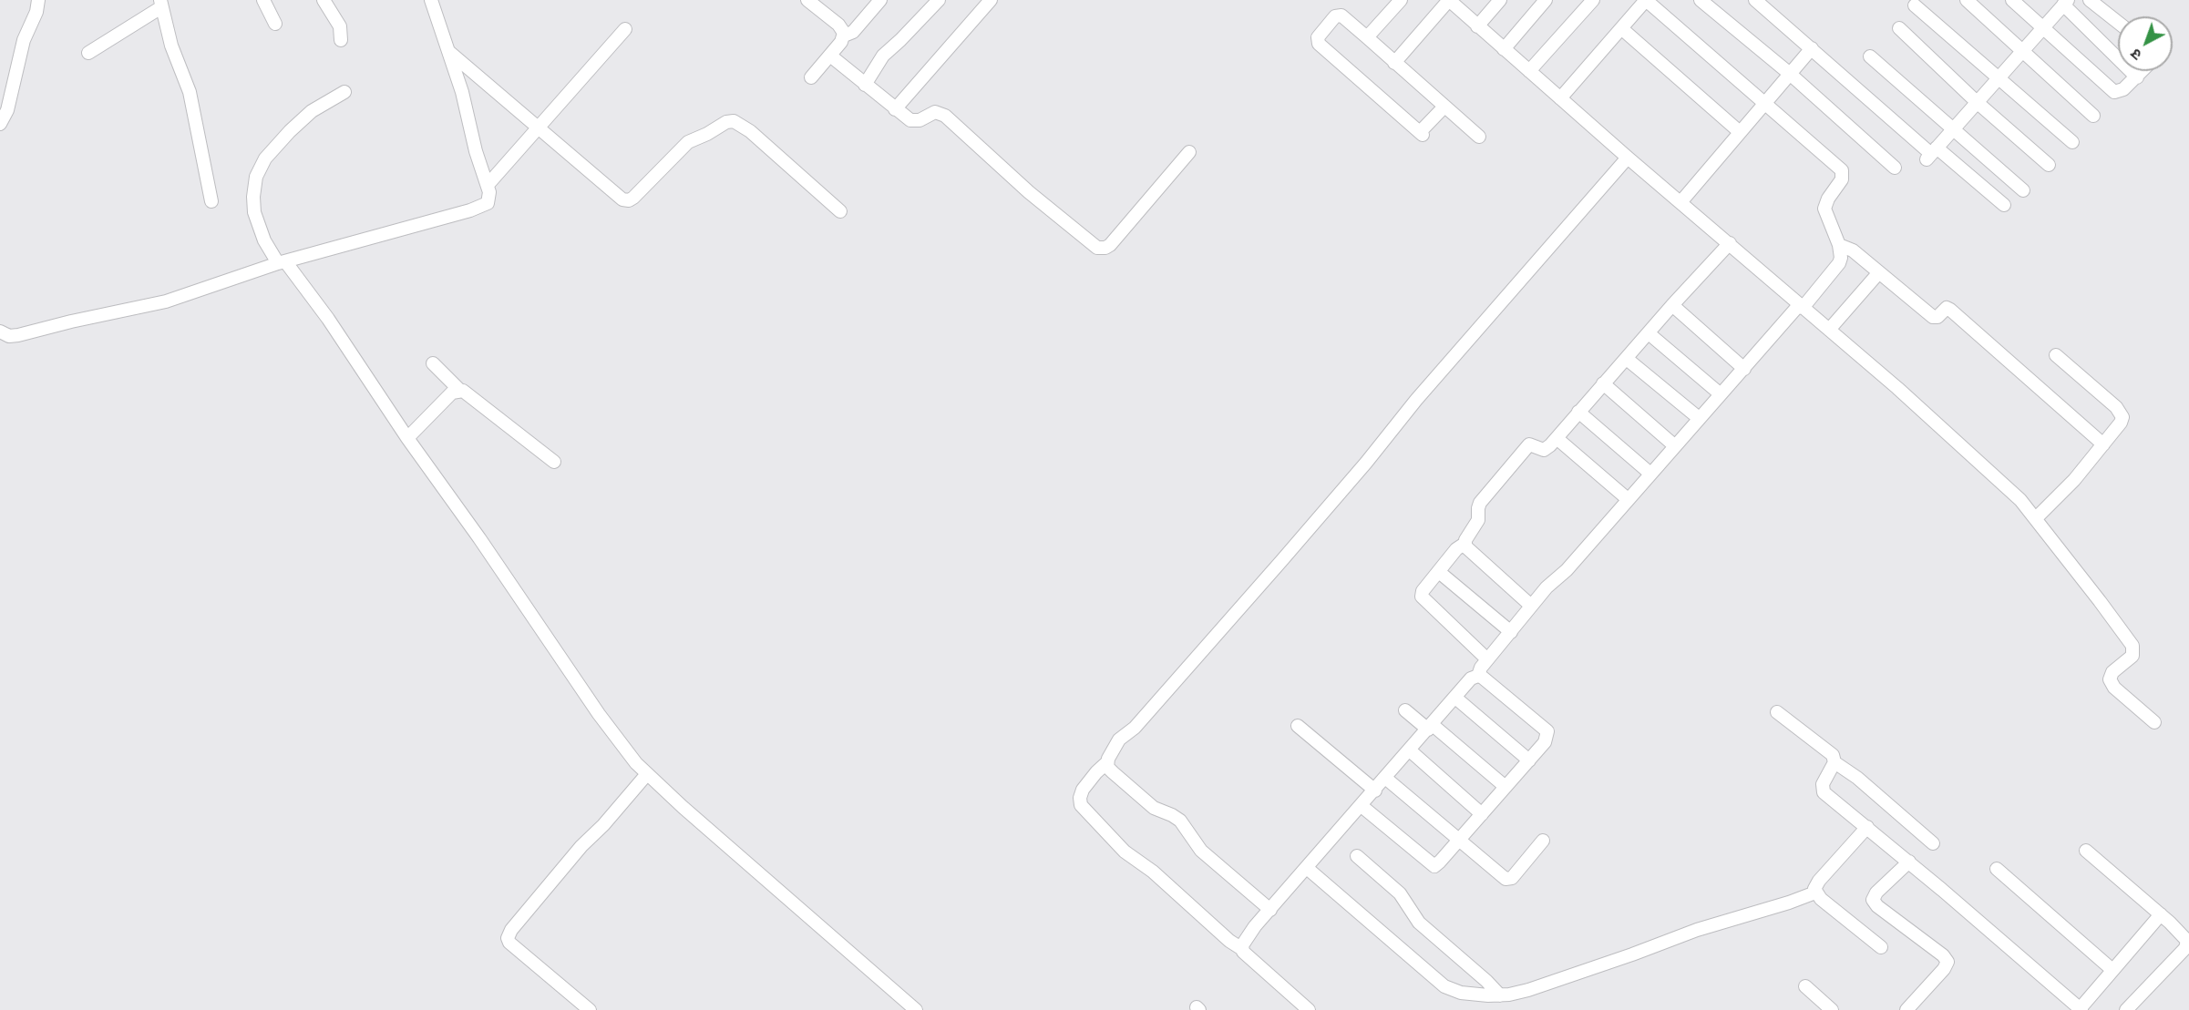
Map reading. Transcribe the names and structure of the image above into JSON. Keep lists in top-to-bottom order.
{
  "north": "bottom left"
}
